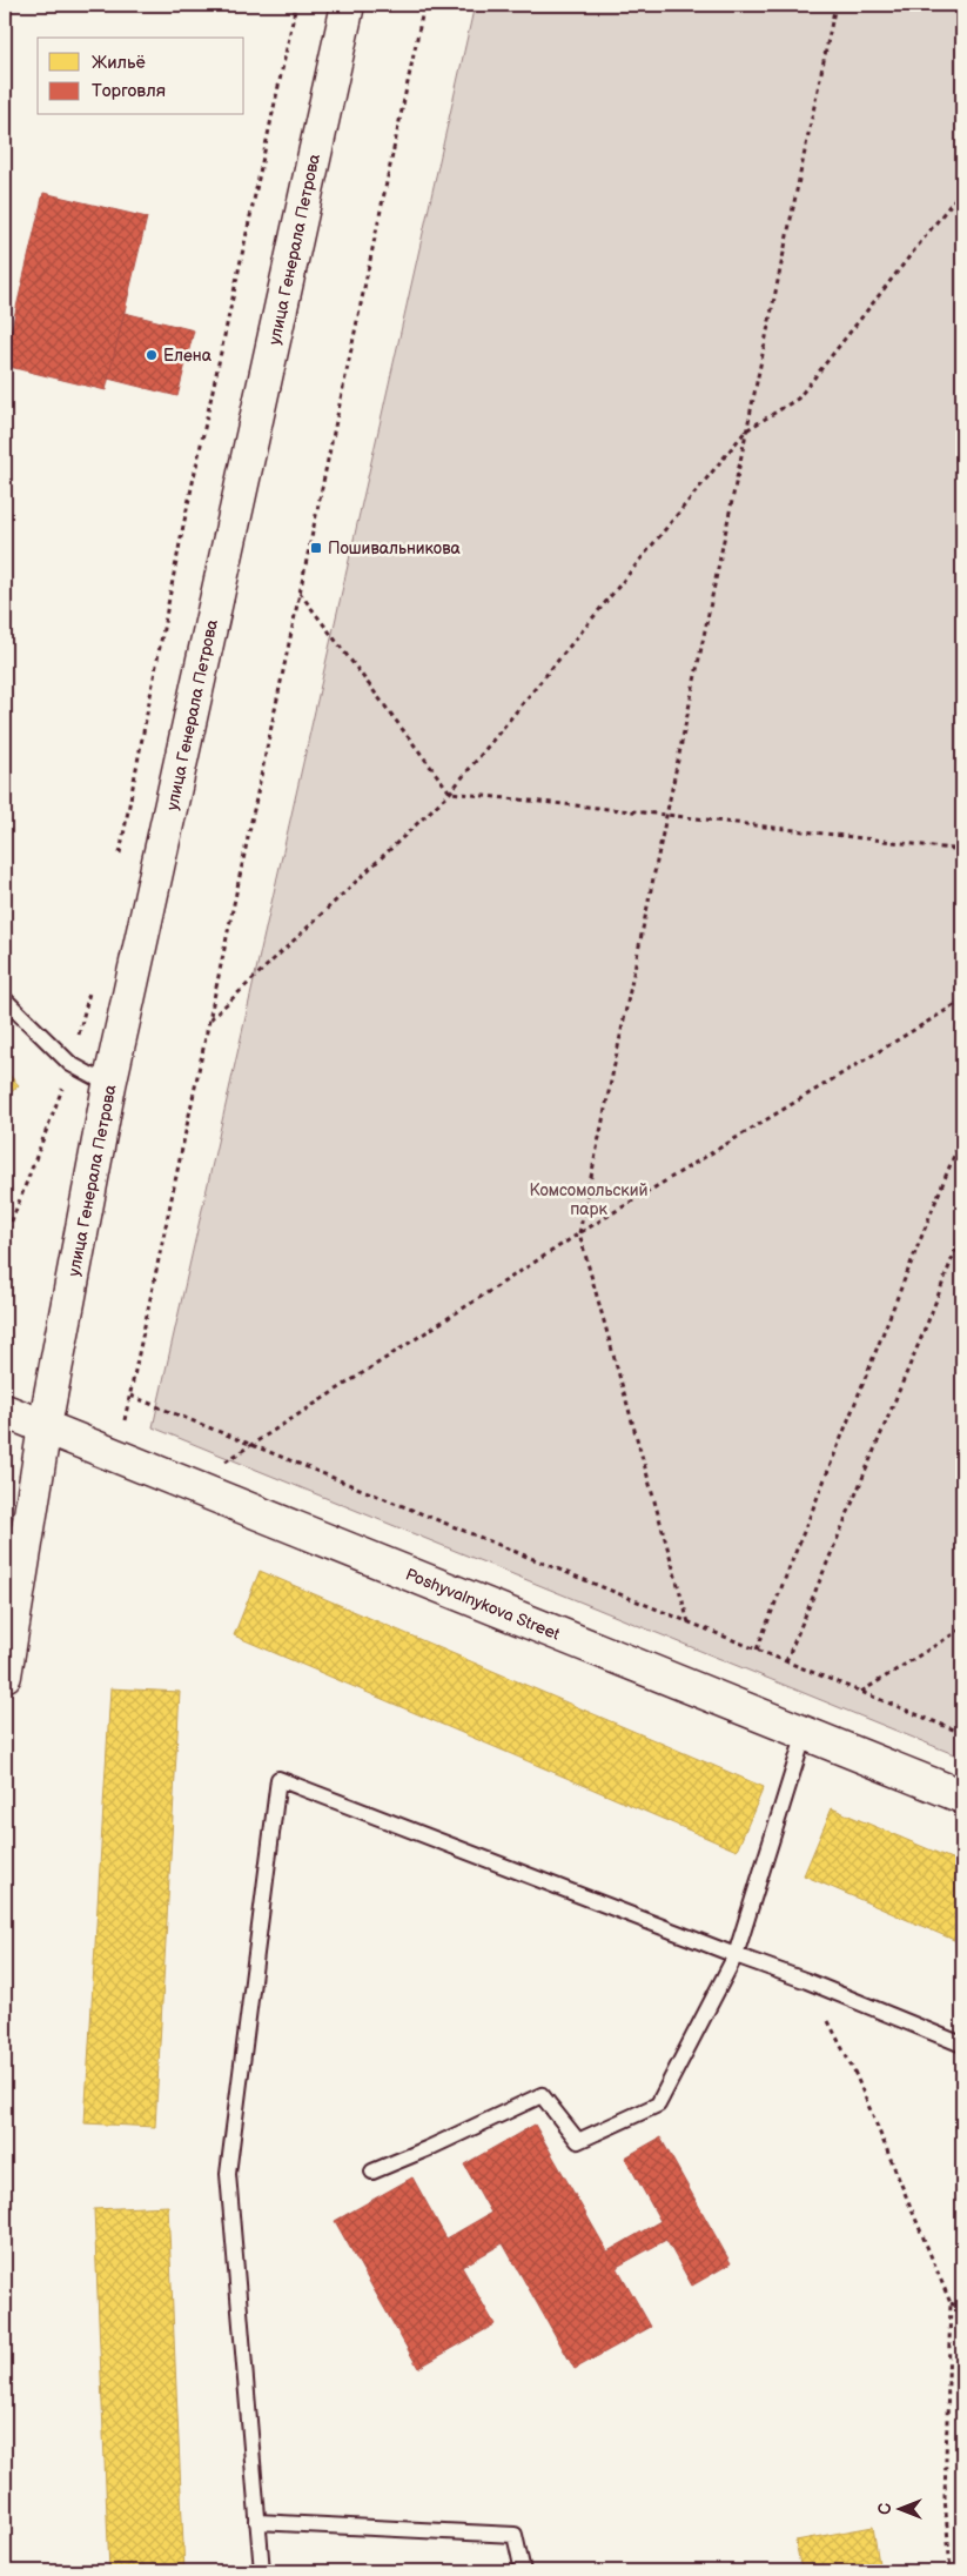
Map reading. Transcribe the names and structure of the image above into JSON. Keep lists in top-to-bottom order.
{
  "streets": {
    "main road": ["улица Генерала Петрова", "Poshyvalnykova Street"]
  },
  "crossings": [
    ["улица Генерала Петрова", "Poshyvalnykova Street"]
  ],
  "parks": ["Комсомольский парк"],
  "places": {
    "other": ["Елена"],
    "transit": ["Пошивальникова"]
  },
  "legend": ["Жильё", "Торговля"],
  "north": "left"
}
